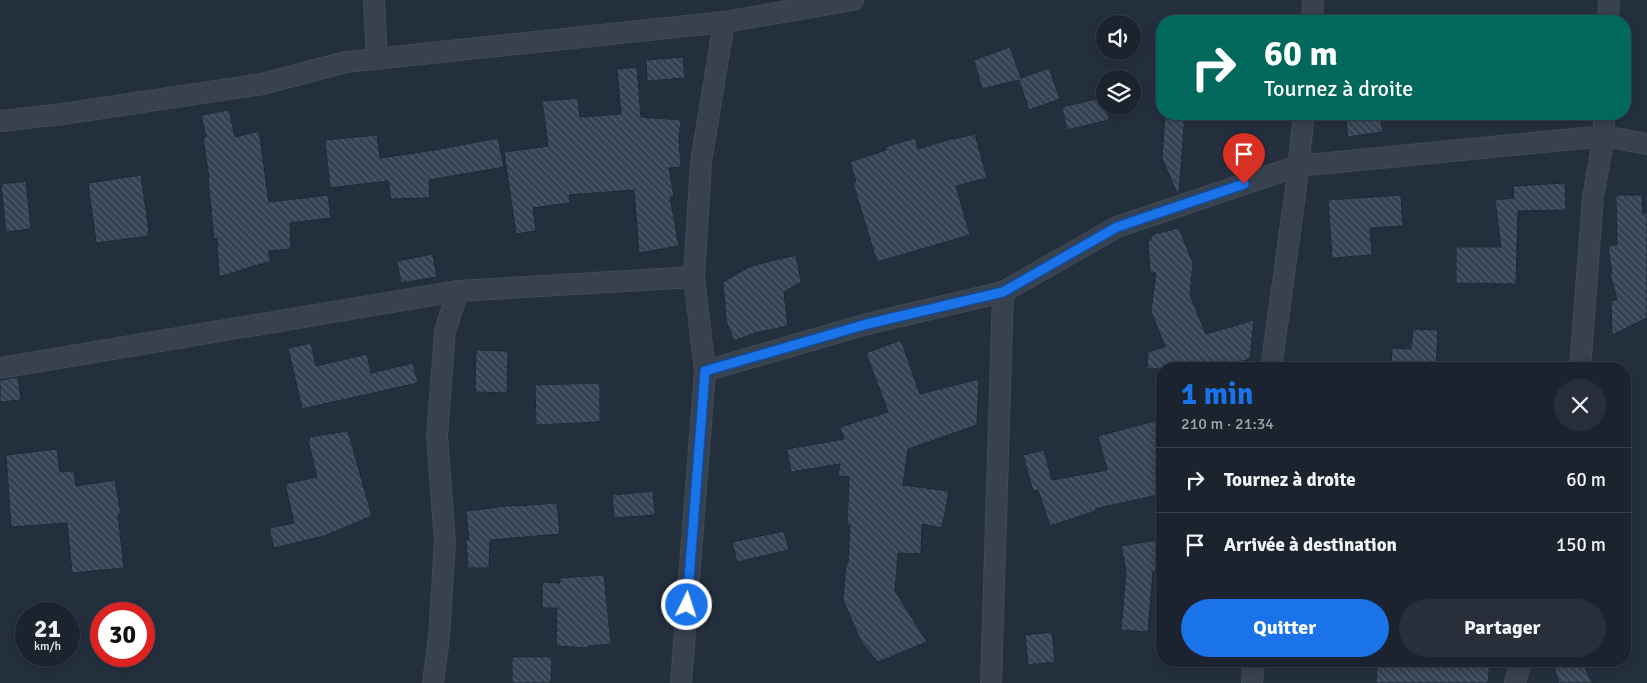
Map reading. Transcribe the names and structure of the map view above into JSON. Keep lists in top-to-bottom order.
{
  "page": {
    "turn": ["60 m", "Tournez à droite"],
    "heading": ["1 min", "210 m · 21:34"],
    "list": [
      {
        "name": "Tournez à droite",
        "value": "60 m"
      },
      {
        "name": "Arrivée à destination",
        "value": "150 m"
      }
    ],
    "buttons": ["Quitter", "Partager"],
    "speed": "21 km/h",
    "limit": "30"
  }
}
